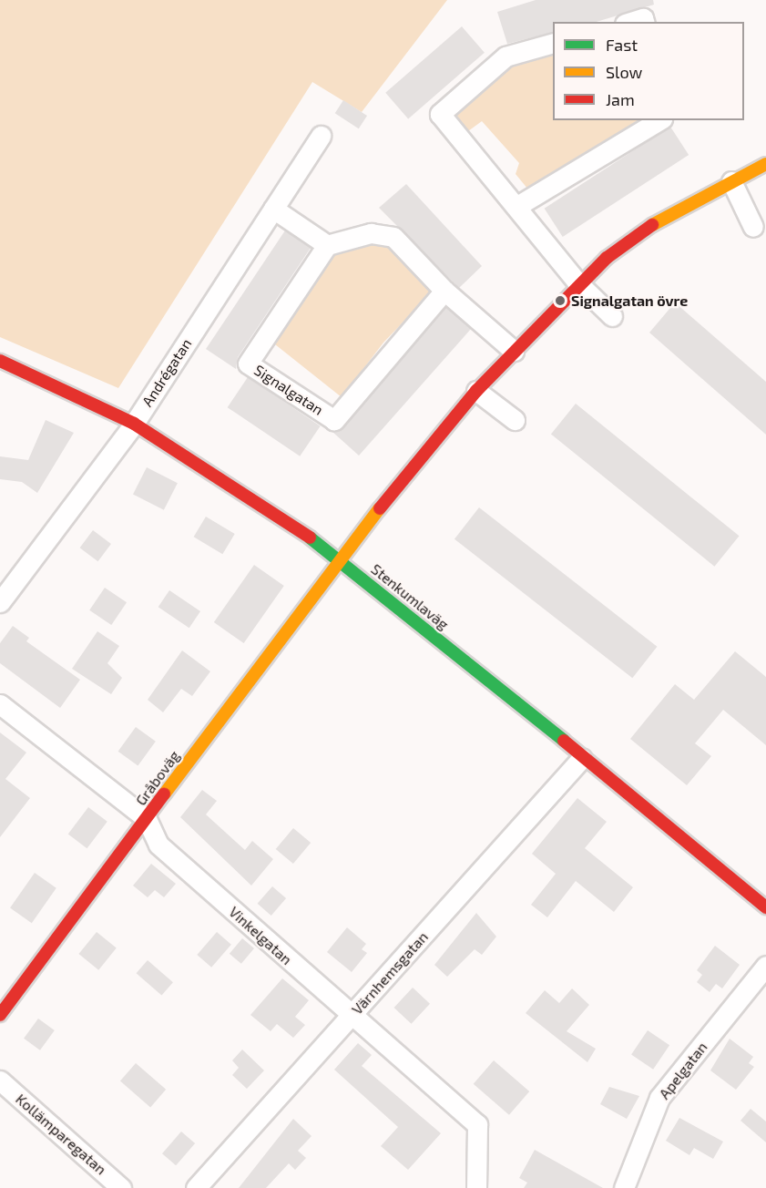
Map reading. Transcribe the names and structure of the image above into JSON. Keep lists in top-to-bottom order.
{
  "streets": {
    "street": [
      "Andrégatan",
      "Signalgatan",
      "Stenkumlaväg",
      "Gråboväg",
      "Vinkelgatan",
      "Värnhemsgatan",
      "Apelgatan",
      "Kollämparegatan"
    ]
  },
  "crossings": [
    ["Andrégatan", "Stenkumlaväg"],
    ["Stenkumlaväg", "Gråboväg"],
    ["Stenkumlaväg", "Värnhemsgatan"],
    ["Gråboväg", "Vinkelgatan"],
    ["Vinkelgatan", "Värnhemsgatan"]
  ],
  "places": ["Signalgatan övre"],
  "legend": ["Fast", "Slow", "Jam"]
}
